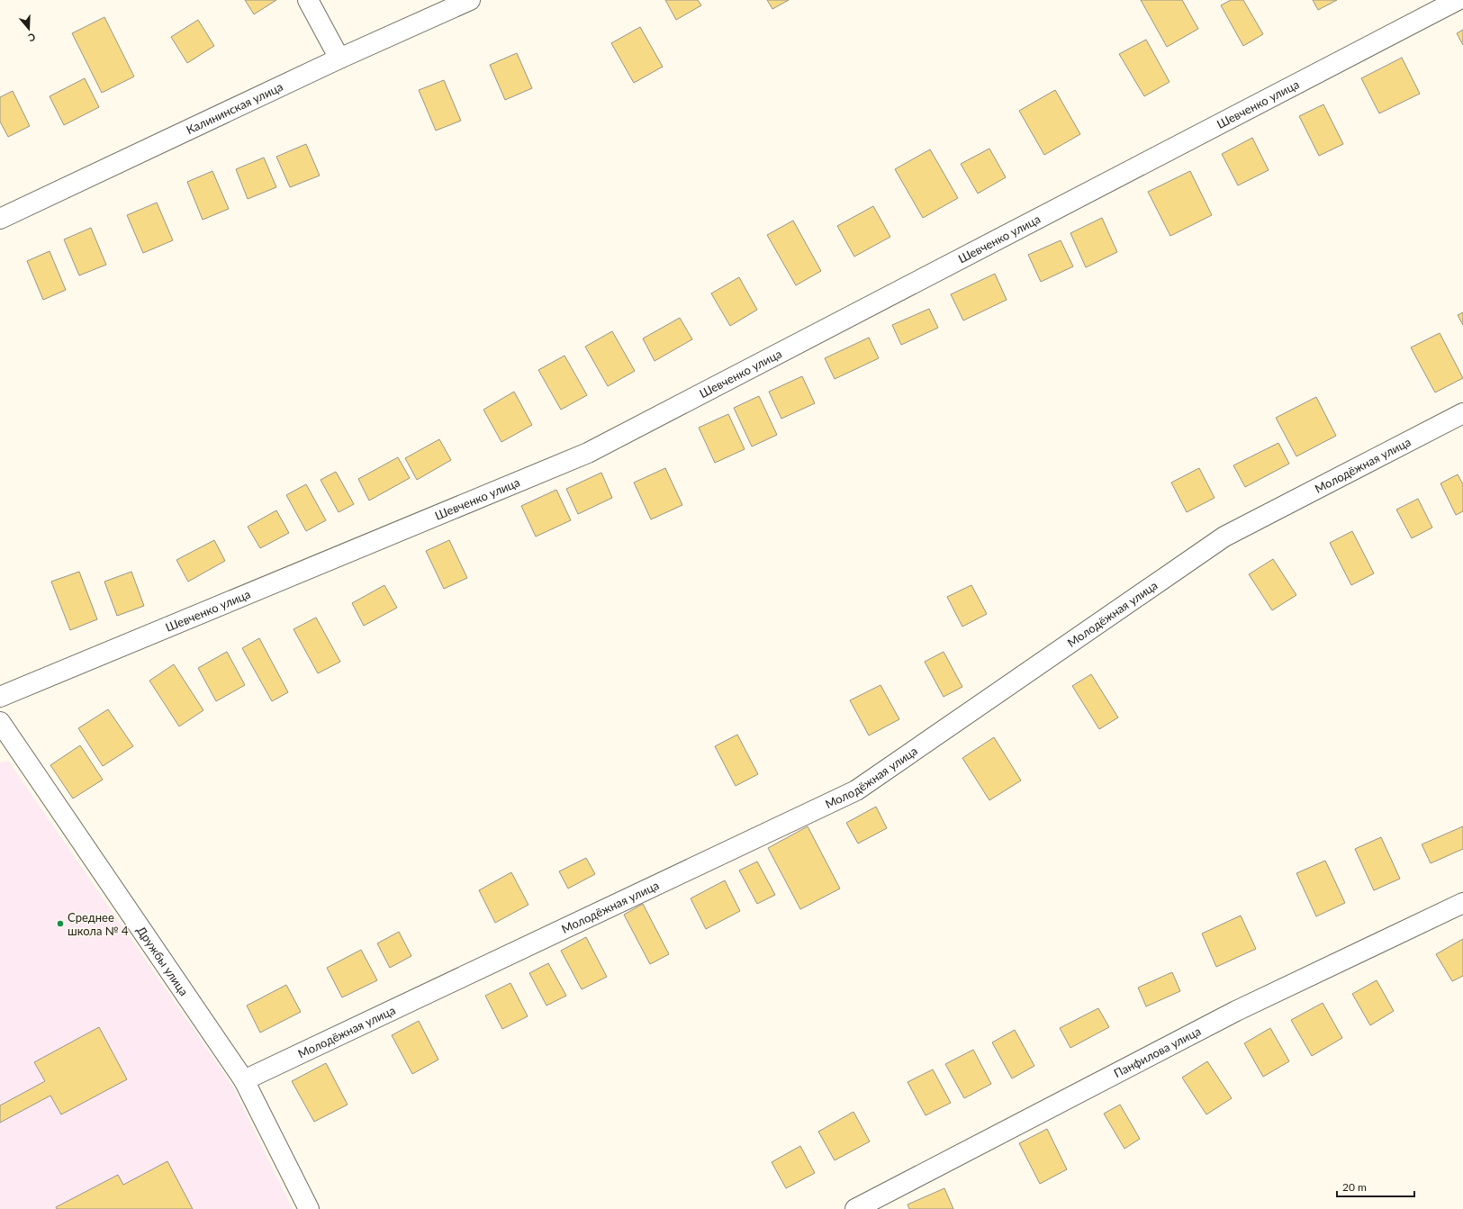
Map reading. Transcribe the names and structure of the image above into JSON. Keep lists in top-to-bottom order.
{
  "streets": {
    "street": [
      "Шевченко улица",
      "Калининская улица",
      "Молодёжная улица",
      "Дружбы улица",
      "Панфилова улица"
    ]
  },
  "crossings": [
    ["Молодёжная улица", "Дружбы улица"]
  ],
  "places": ["Среднее школа № 4"],
  "scale_bar": "20 m",
  "north": "bottom"
}
